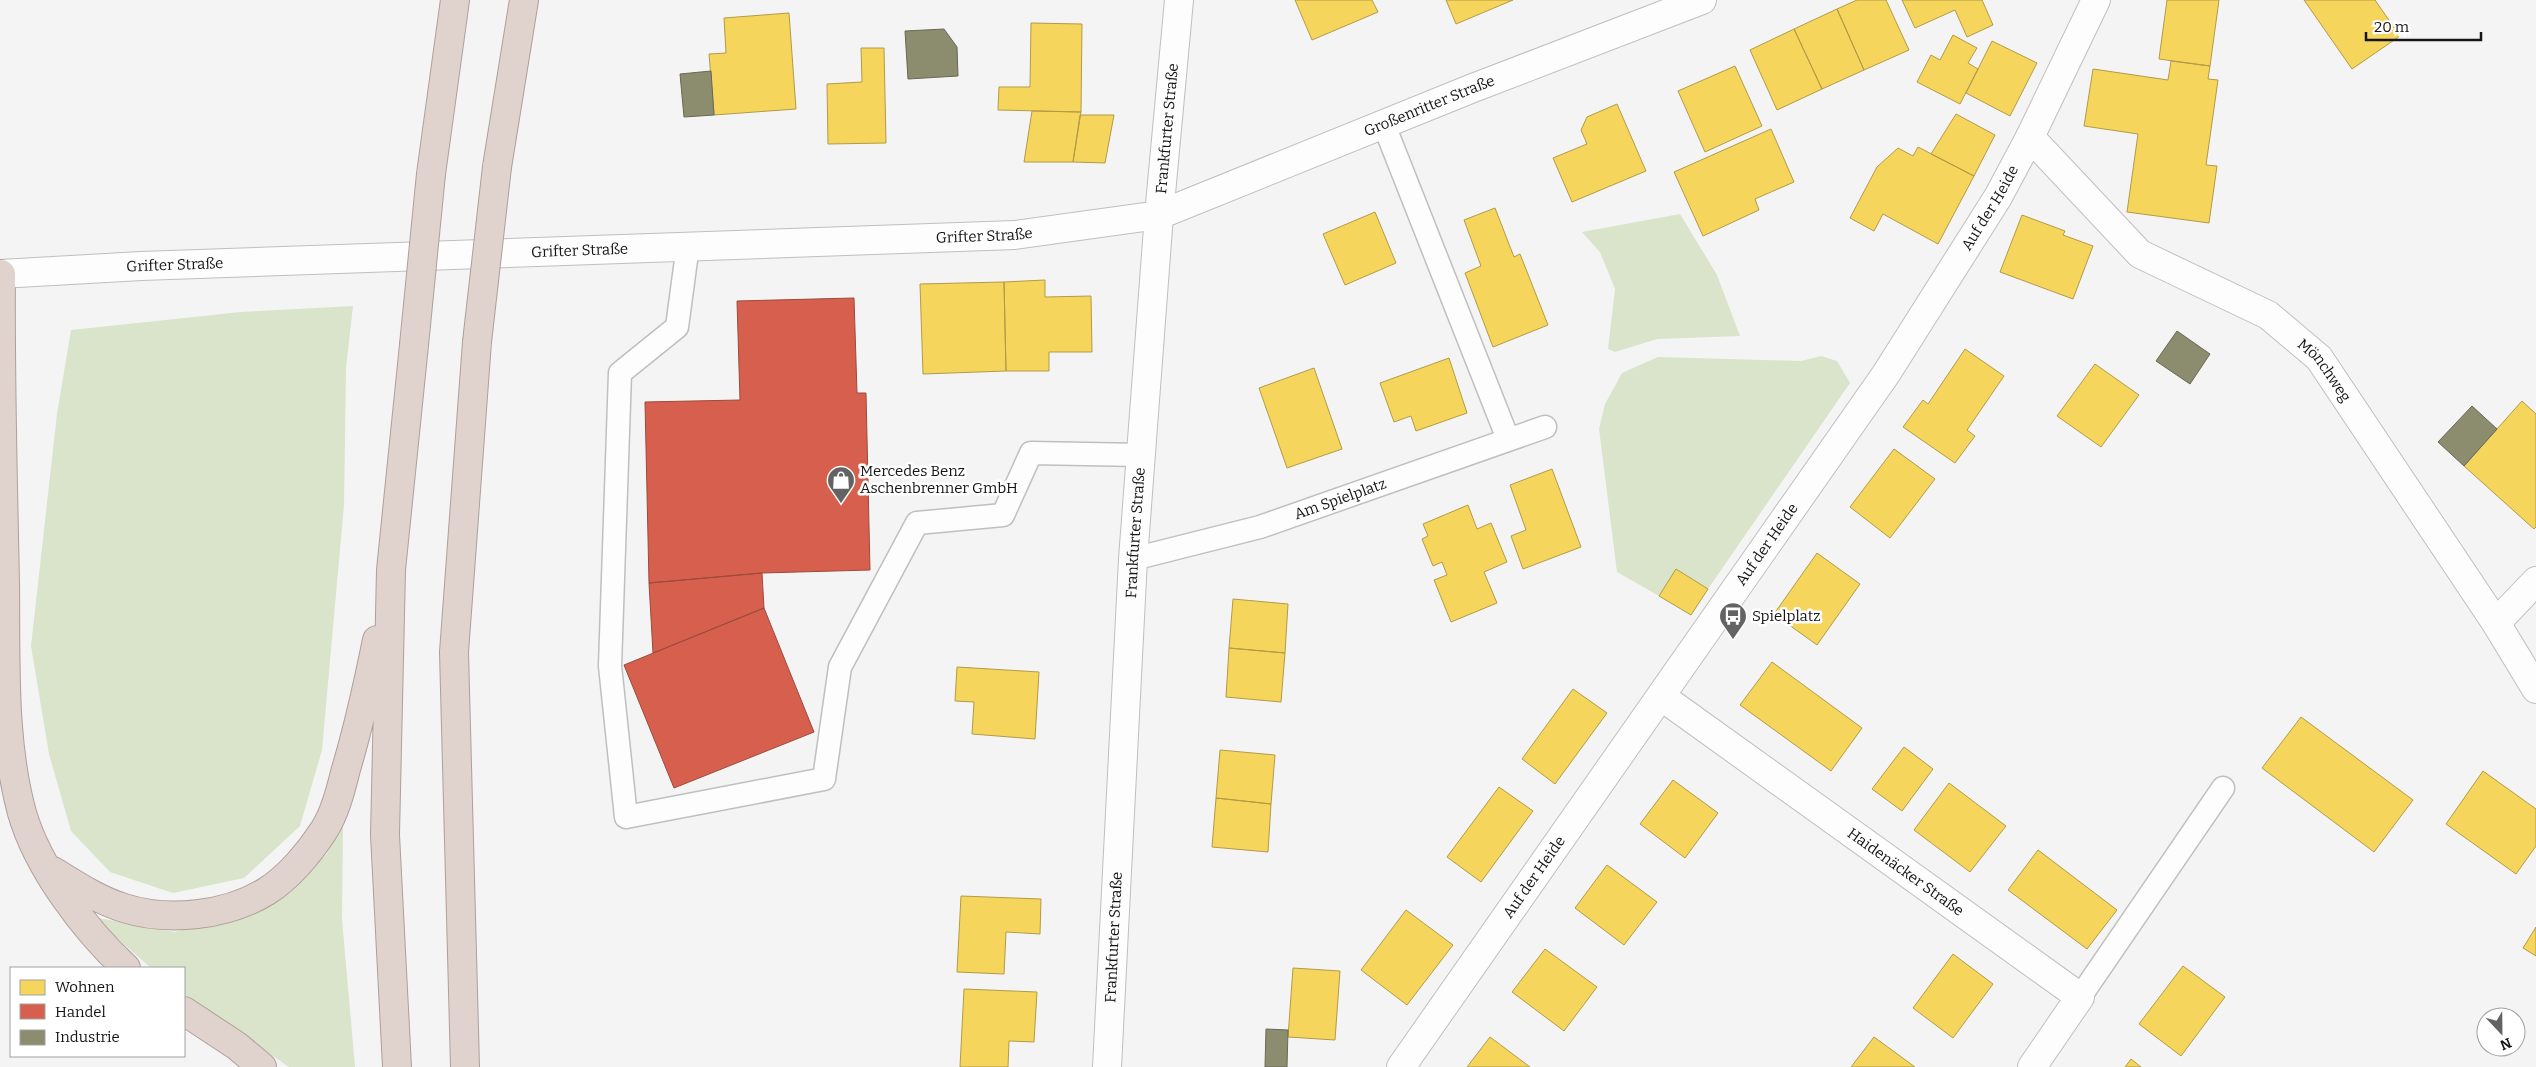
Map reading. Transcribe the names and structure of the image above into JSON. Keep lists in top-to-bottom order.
{
  "streets": {
    "street": [
      "Großenritter Straße",
      "Frankfurter Straße",
      "Auf der Heide",
      "Grifter Straße",
      "Mönchweg",
      "Haidenäcker Straße"
    ],
    "lane": ["Am Spielplatz"]
  },
  "crossings": [
    ["Großenritter Straße", "Frankfurter Straße"],
    ["Großenritter Straße", "Grifter Straße"],
    ["Frankfurter Straße", "Grifter Straße"],
    ["Frankfurter Straße", "Am Spielplatz"],
    ["Auf der Heide", "Mönchweg"],
    ["Auf der Heide", "Haidenäcker Straße"]
  ],
  "places": {
    "shop": ["Mercedes Benz Aschenbrenner GmbH"],
    "bus stop": ["Spielplatz"]
  },
  "legend": ["Wohnen", "Handel", "Industrie"],
  "scale_bar": "20 m",
  "north": "bottom"
}
